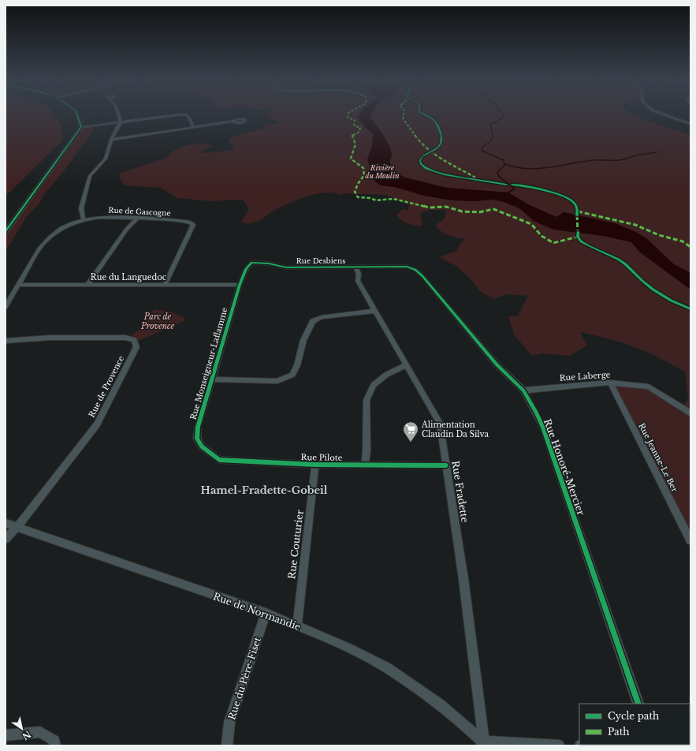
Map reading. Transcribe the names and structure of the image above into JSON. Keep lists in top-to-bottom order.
{
  "streets": {
    "street": [
      "Rue de Gascogne",
      "Rue Desbiens",
      "Rue du Languedoc",
      "Rue Monseigneur-Laflamme",
      "Rue Laberge",
      "Rue de Provence",
      "Rue Pilote",
      "Rue Jeanne-Le Ber",
      "Rue Honoré-Mercier",
      "Rue Fradette",
      "Rue Couturier",
      "Rue de Normandie",
      "Rue du Père-Fiset"
    ]
  },
  "crossings": [
    ["Rue de Gascogne", "Rue du Languedoc"],
    ["Rue Desbiens", "Rue du Languedoc"],
    ["Rue Desbiens", "Rue Monseigneur-Laflamme"],
    ["Rue Desbiens", "Rue Honoré-Mercier"],
    ["Rue Desbiens", "Rue Fradette"],
    ["Rue du Languedoc", "Rue Monseigneur-Laflamme"],
    ["Rue Monseigneur-Laflamme", "Rue Pilote"],
    ["Rue Laberge", "Rue Jeanne-Le Ber"],
    ["Rue Laberge", "Rue Honoré-Mercier"],
    ["Rue de Provence", "Rue de Normandie"],
    ["Rue Pilote", "Rue Fradette"],
    ["Rue Pilote", "Rue Couturier"],
    ["Rue Fradette", "Rue de Normandie"],
    ["Rue Couturier", "Rue de Normandie"],
    ["Rue de Normandie", "Rue du Père-Fiset"]
  ],
  "districts": ["Hamel-Fradette-Gobeil"],
  "water": ["Rivière du Moulin"],
  "parks": ["Parc de Provence"],
  "places": {
    "supermarket": ["Alimentation Claudin Da Silva"]
  },
  "legend": ["Cycle path", "Path"],
  "north": "bottom right"
}
